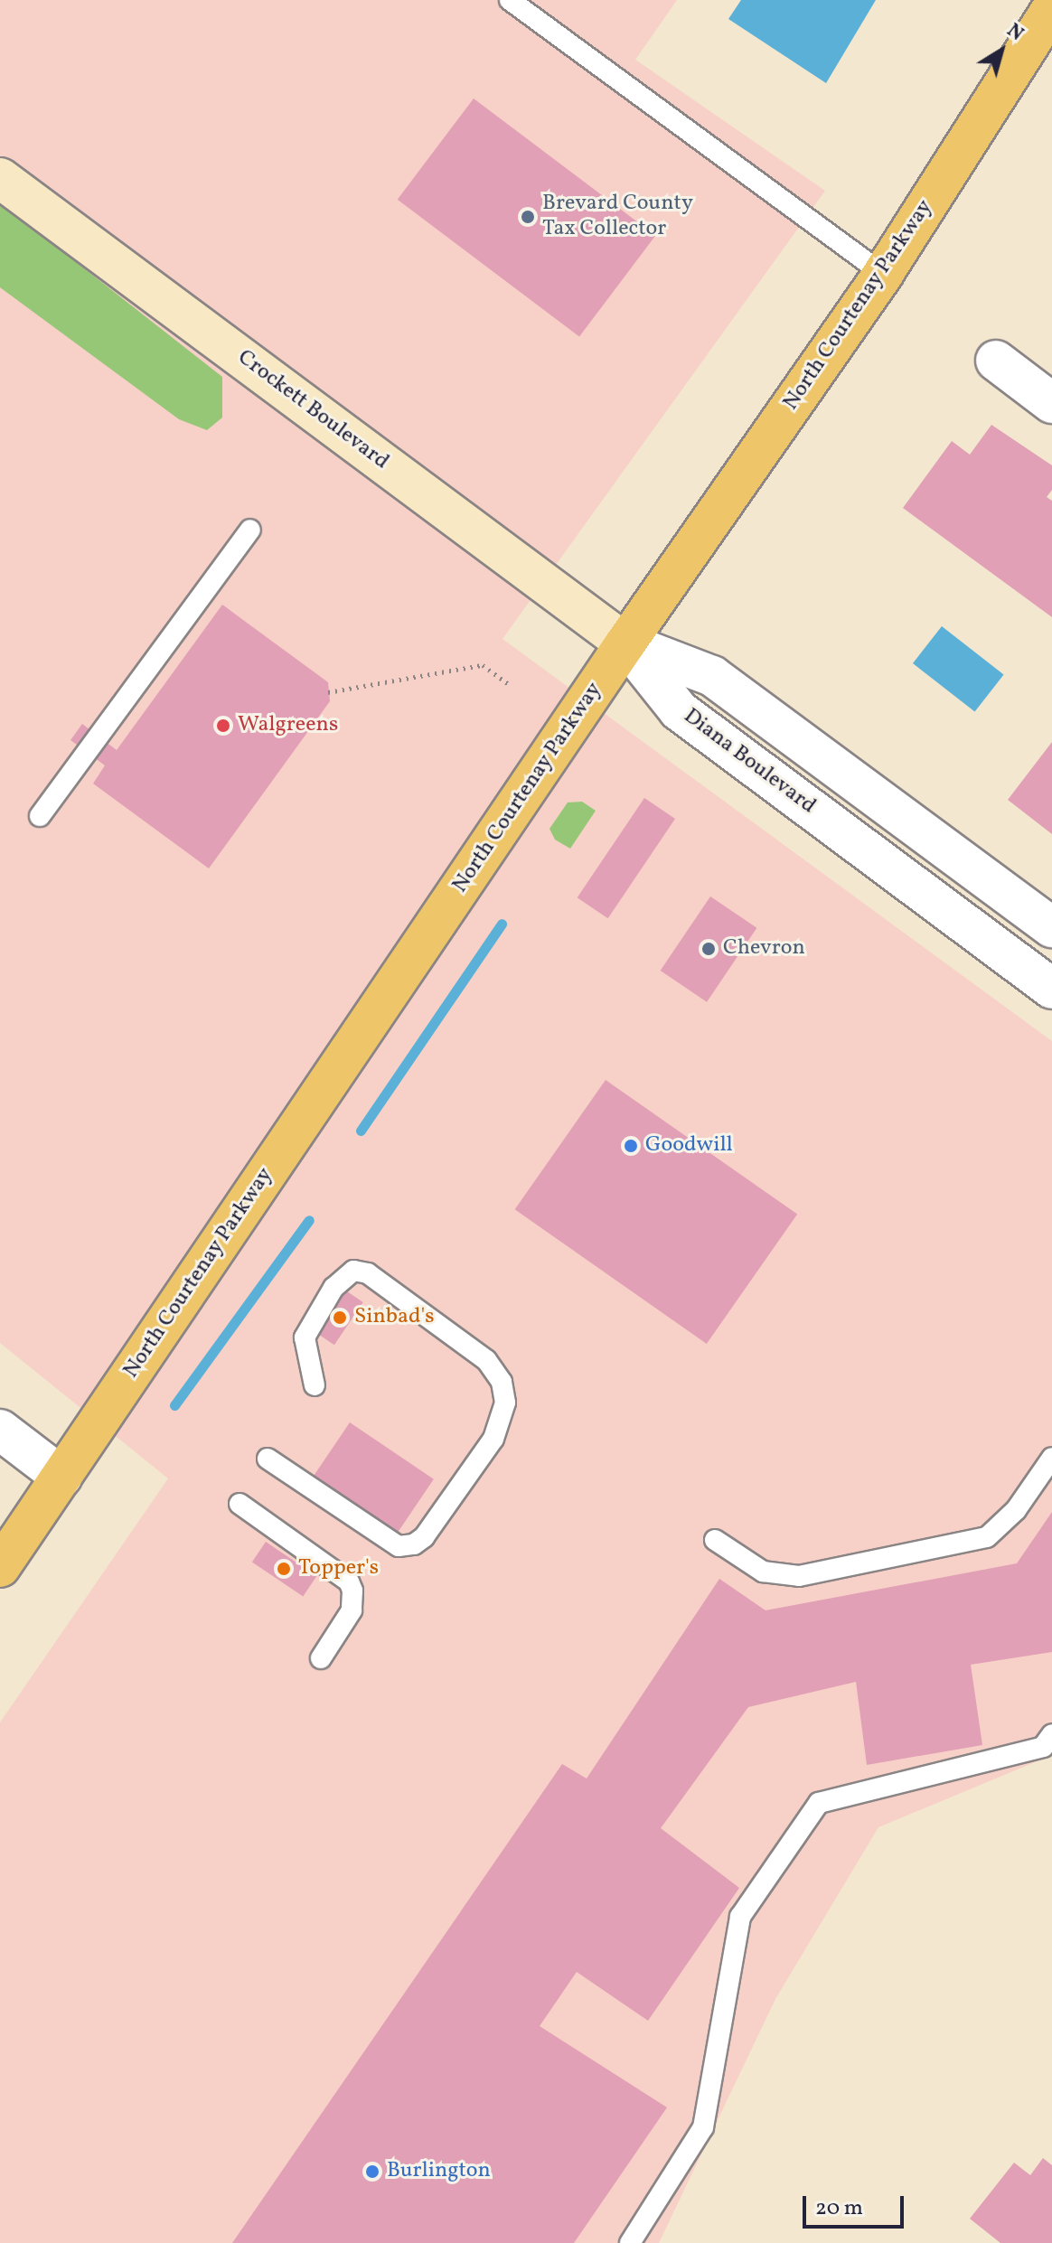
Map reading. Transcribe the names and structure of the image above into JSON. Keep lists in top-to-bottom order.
{
  "streets": {
    "main road": ["North Courtenay Parkway"],
    "street": ["Crockett Boulevard", "Diana Boulevard"]
  },
  "crossings": [
    ["North Courtenay Parkway", "Crockett Boulevard"],
    ["North Courtenay Parkway", "Diana Boulevard"],
    ["Crockett Boulevard", "Diana Boulevard"]
  ],
  "places": [
    "Brevard County Tax Collector",
    "Walgreens",
    "Chevron",
    "Goodwill",
    "Sinbad's",
    "Topper's",
    "Burlington"
  ],
  "scale_bar": "20 m",
  "north": "top right"
}
